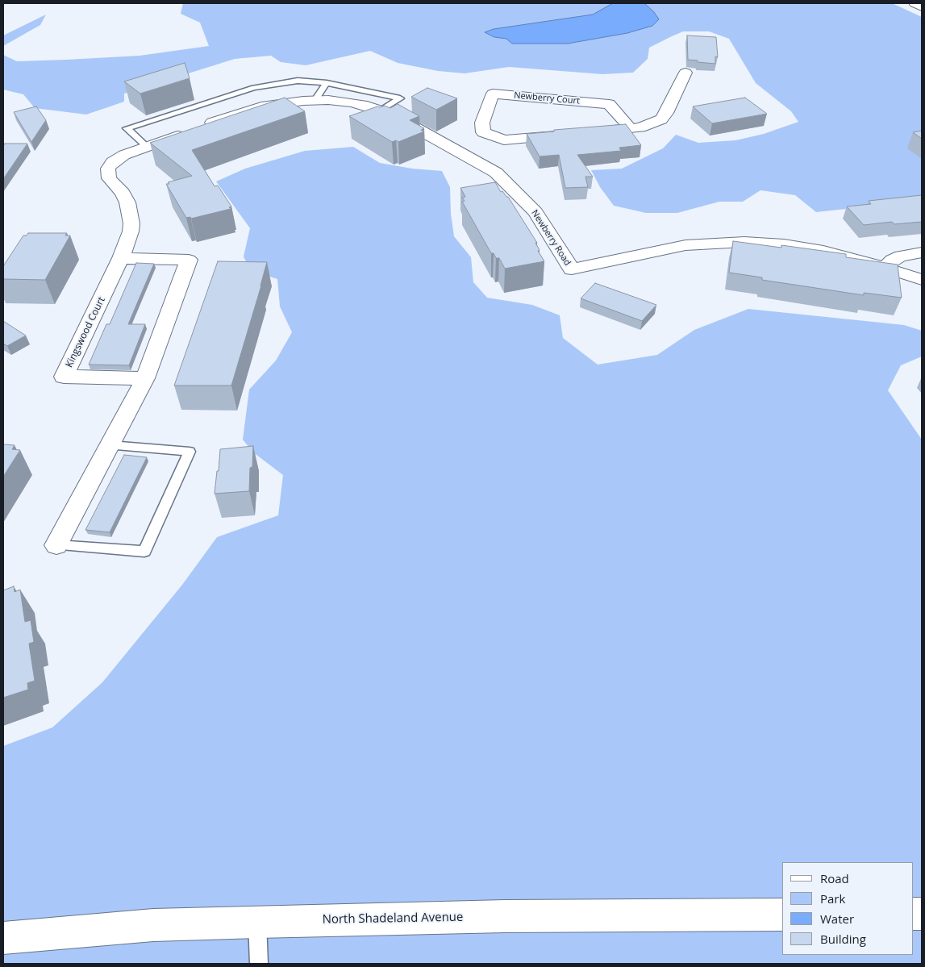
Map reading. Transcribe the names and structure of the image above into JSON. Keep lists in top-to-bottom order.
{
  "streets": {
    "street": [
      "Newberry Court",
      "Newberry Road",
      "Kingswood Court",
      "North Shadeland Avenue"
    ]
  },
  "crossings": [
    ["Newberry Road", "Kingswood Court"]
  ],
  "legend": [
    "Road",
    "Park",
    "Water",
    "Building"
  ]
}
